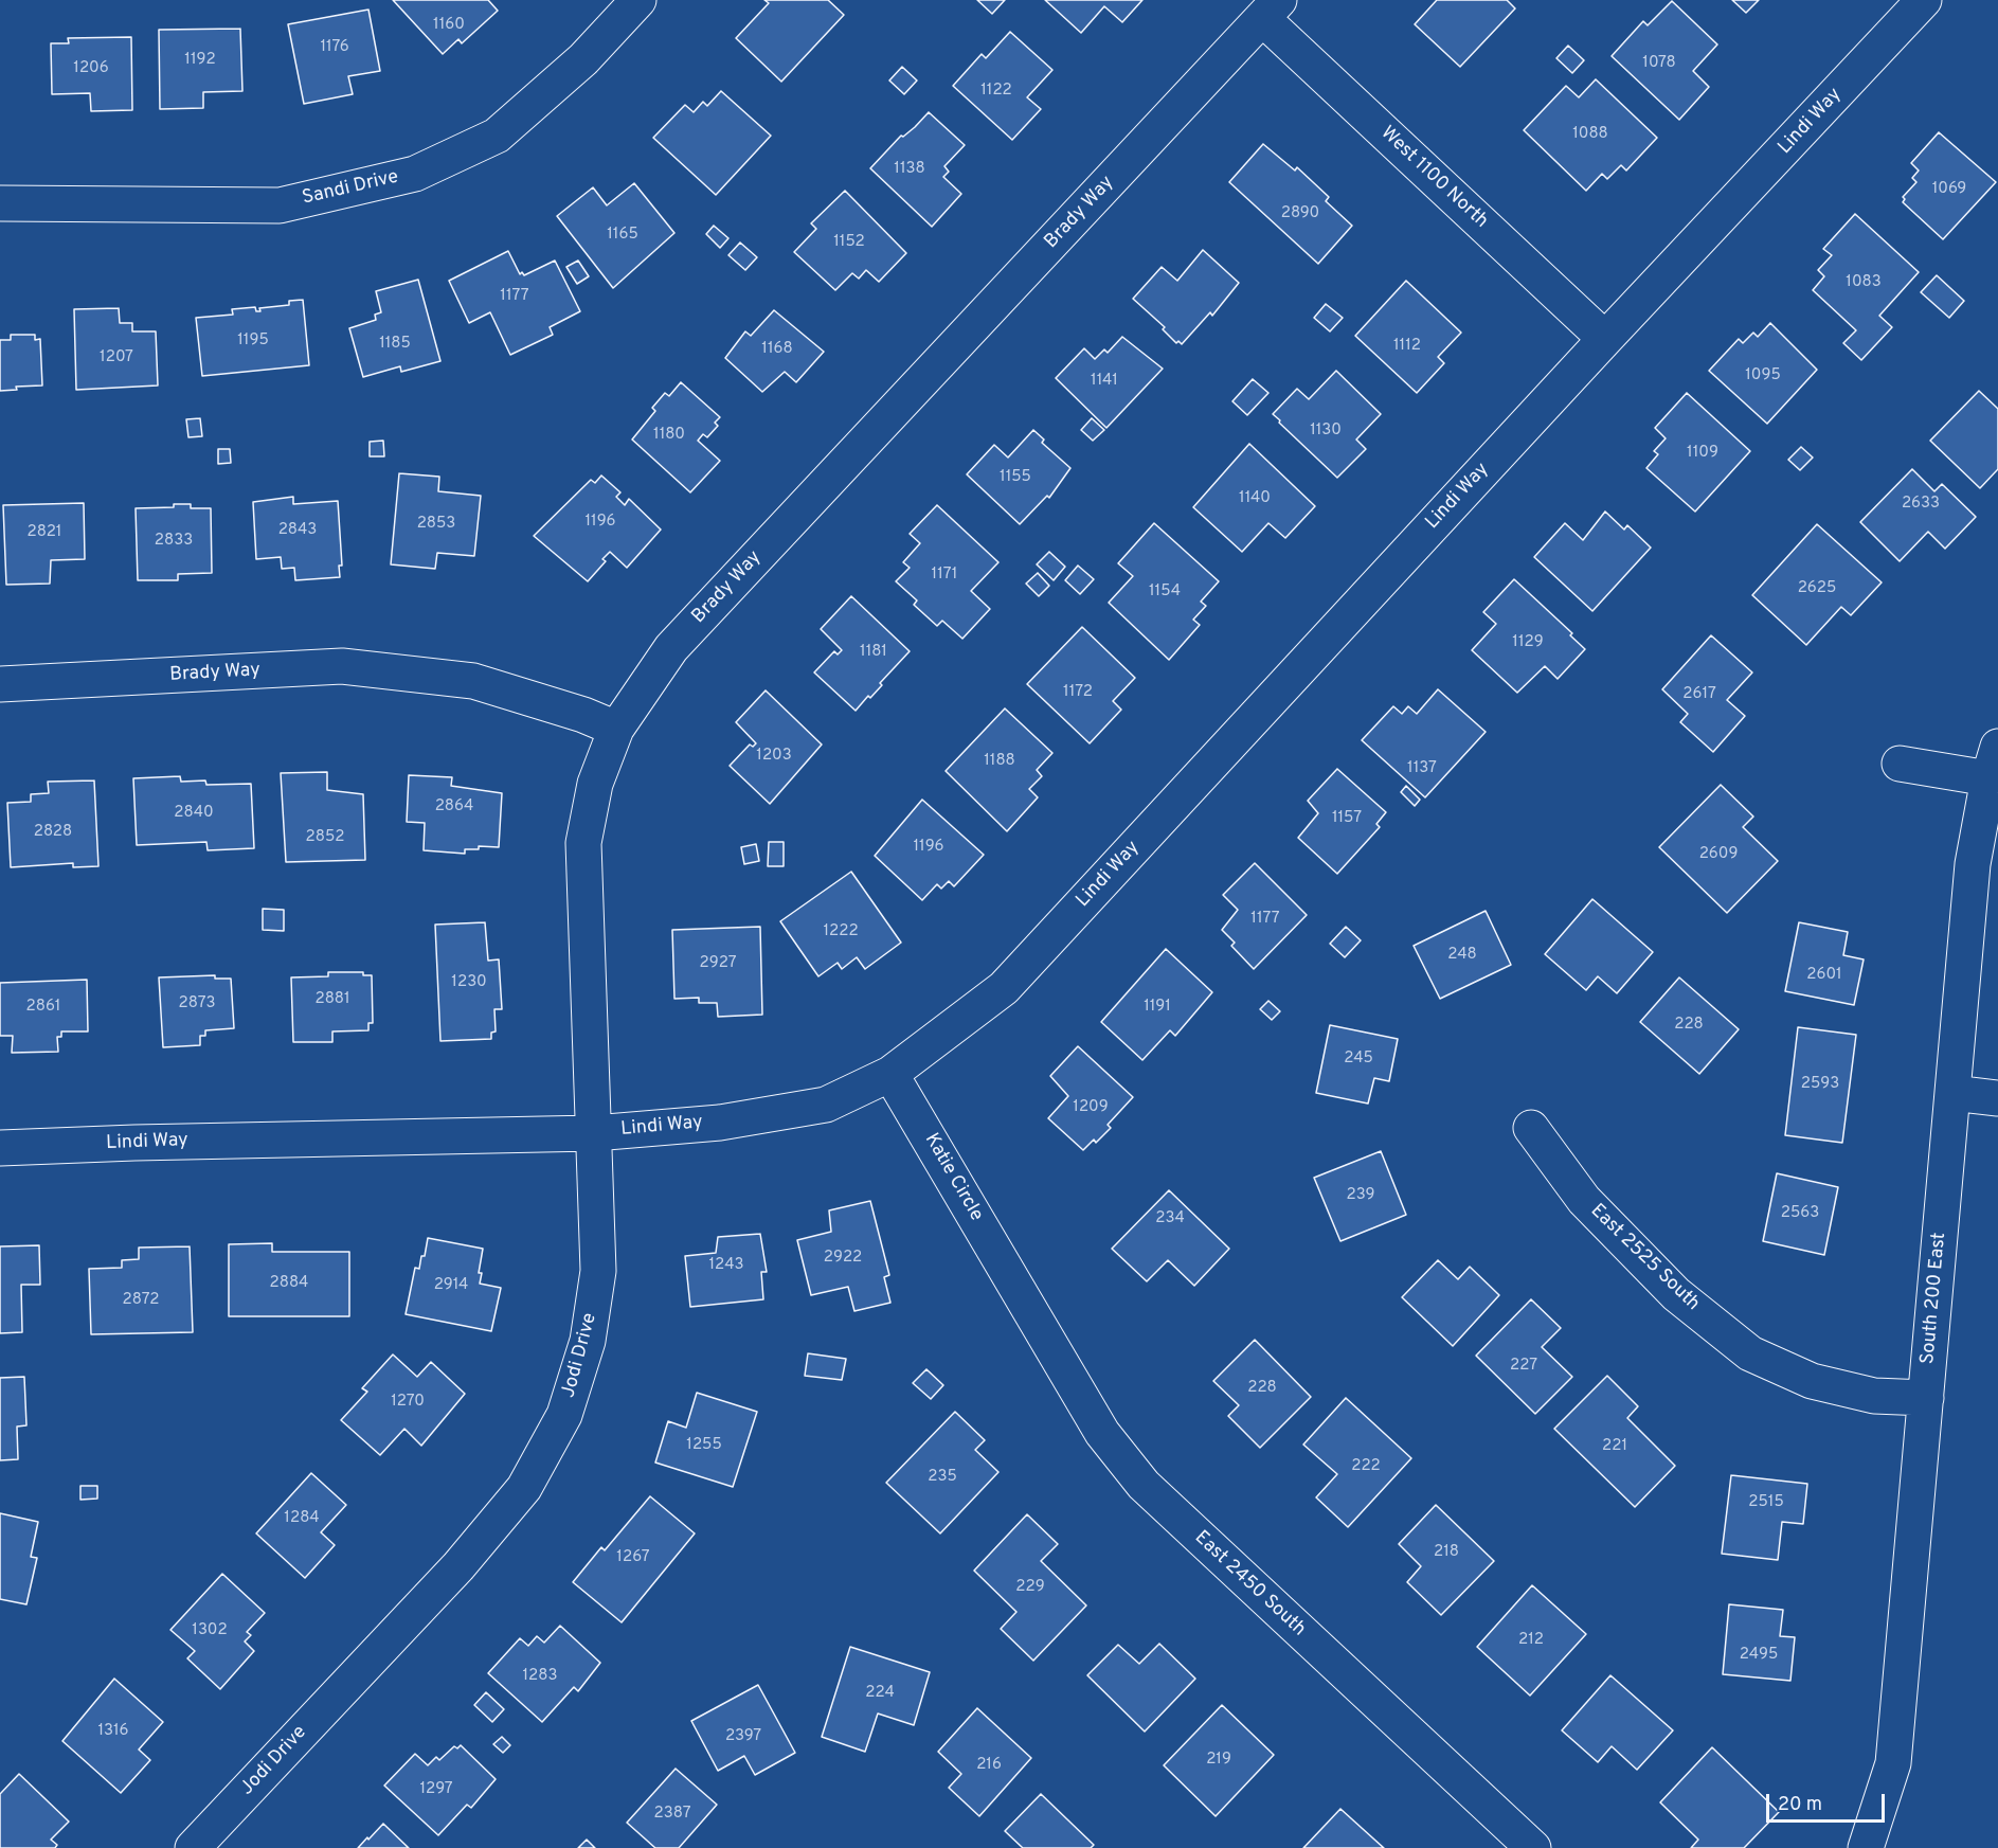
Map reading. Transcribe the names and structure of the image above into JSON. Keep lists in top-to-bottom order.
{
  "streets": {
    "street": [
      "Lindi Way",
      "West 1100 North",
      "Sandi Drive",
      "Brady Way",
      "Katie Circle",
      "East 2525 South",
      "South 200 East",
      "Jodi Drive",
      "East 2450 South"
    ]
  },
  "crossings": [
    ["Lindi Way", "West 1100 North"],
    ["Lindi Way", "Katie Circle"],
    ["Lindi Way", "Jodi Drive"],
    ["West 1100 North", "Brady Way"],
    ["Brady Way", "Jodi Drive"],
    ["Katie Circle", "East 2450 South"],
    ["East 2525 South", "South 200 East"]
  ],
  "house_numbers": [
    "1160",
    "1176",
    "1192",
    "1078",
    "1206",
    "1122",
    "1088",
    "1138",
    "1069",
    "2890",
    "1165",
    "1152",
    "1083",
    "1177",
    "1195",
    "1185",
    "1112",
    "1168",
    "1207",
    "1095",
    "1141",
    "1130",
    "1180",
    "1109",
    "1155",
    "1140",
    "2633",
    "1196",
    "2853",
    "2843",
    "2821",
    "2833",
    "1171",
    "2625",
    "1154",
    "1129",
    "1181",
    "1172",
    "2617",
    "1203",
    "1188",
    "1137",
    "2864",
    "2840",
    "1157",
    "2828",
    "2852",
    "1196",
    "2609",
    "1177",
    "1222",
    "248",
    "2927",
    "2601",
    "1230",
    "2881",
    "2873",
    "2861",
    "1191",
    "228",
    "245",
    "2593",
    "1209",
    "239",
    "2563",
    "234",
    "2922",
    "1243",
    "2884",
    "2914",
    "2872",
    "227",
    "228",
    "1270",
    "1255",
    "221",
    "222",
    "235",
    "2515",
    "1284",
    "218",
    "1267",
    "229",
    "1302",
    "212",
    "2495",
    "1283",
    "224",
    "1316",
    "2397",
    "219",
    "216",
    "1297",
    "2387"
  ],
  "scale_bar": "20 m"
}
